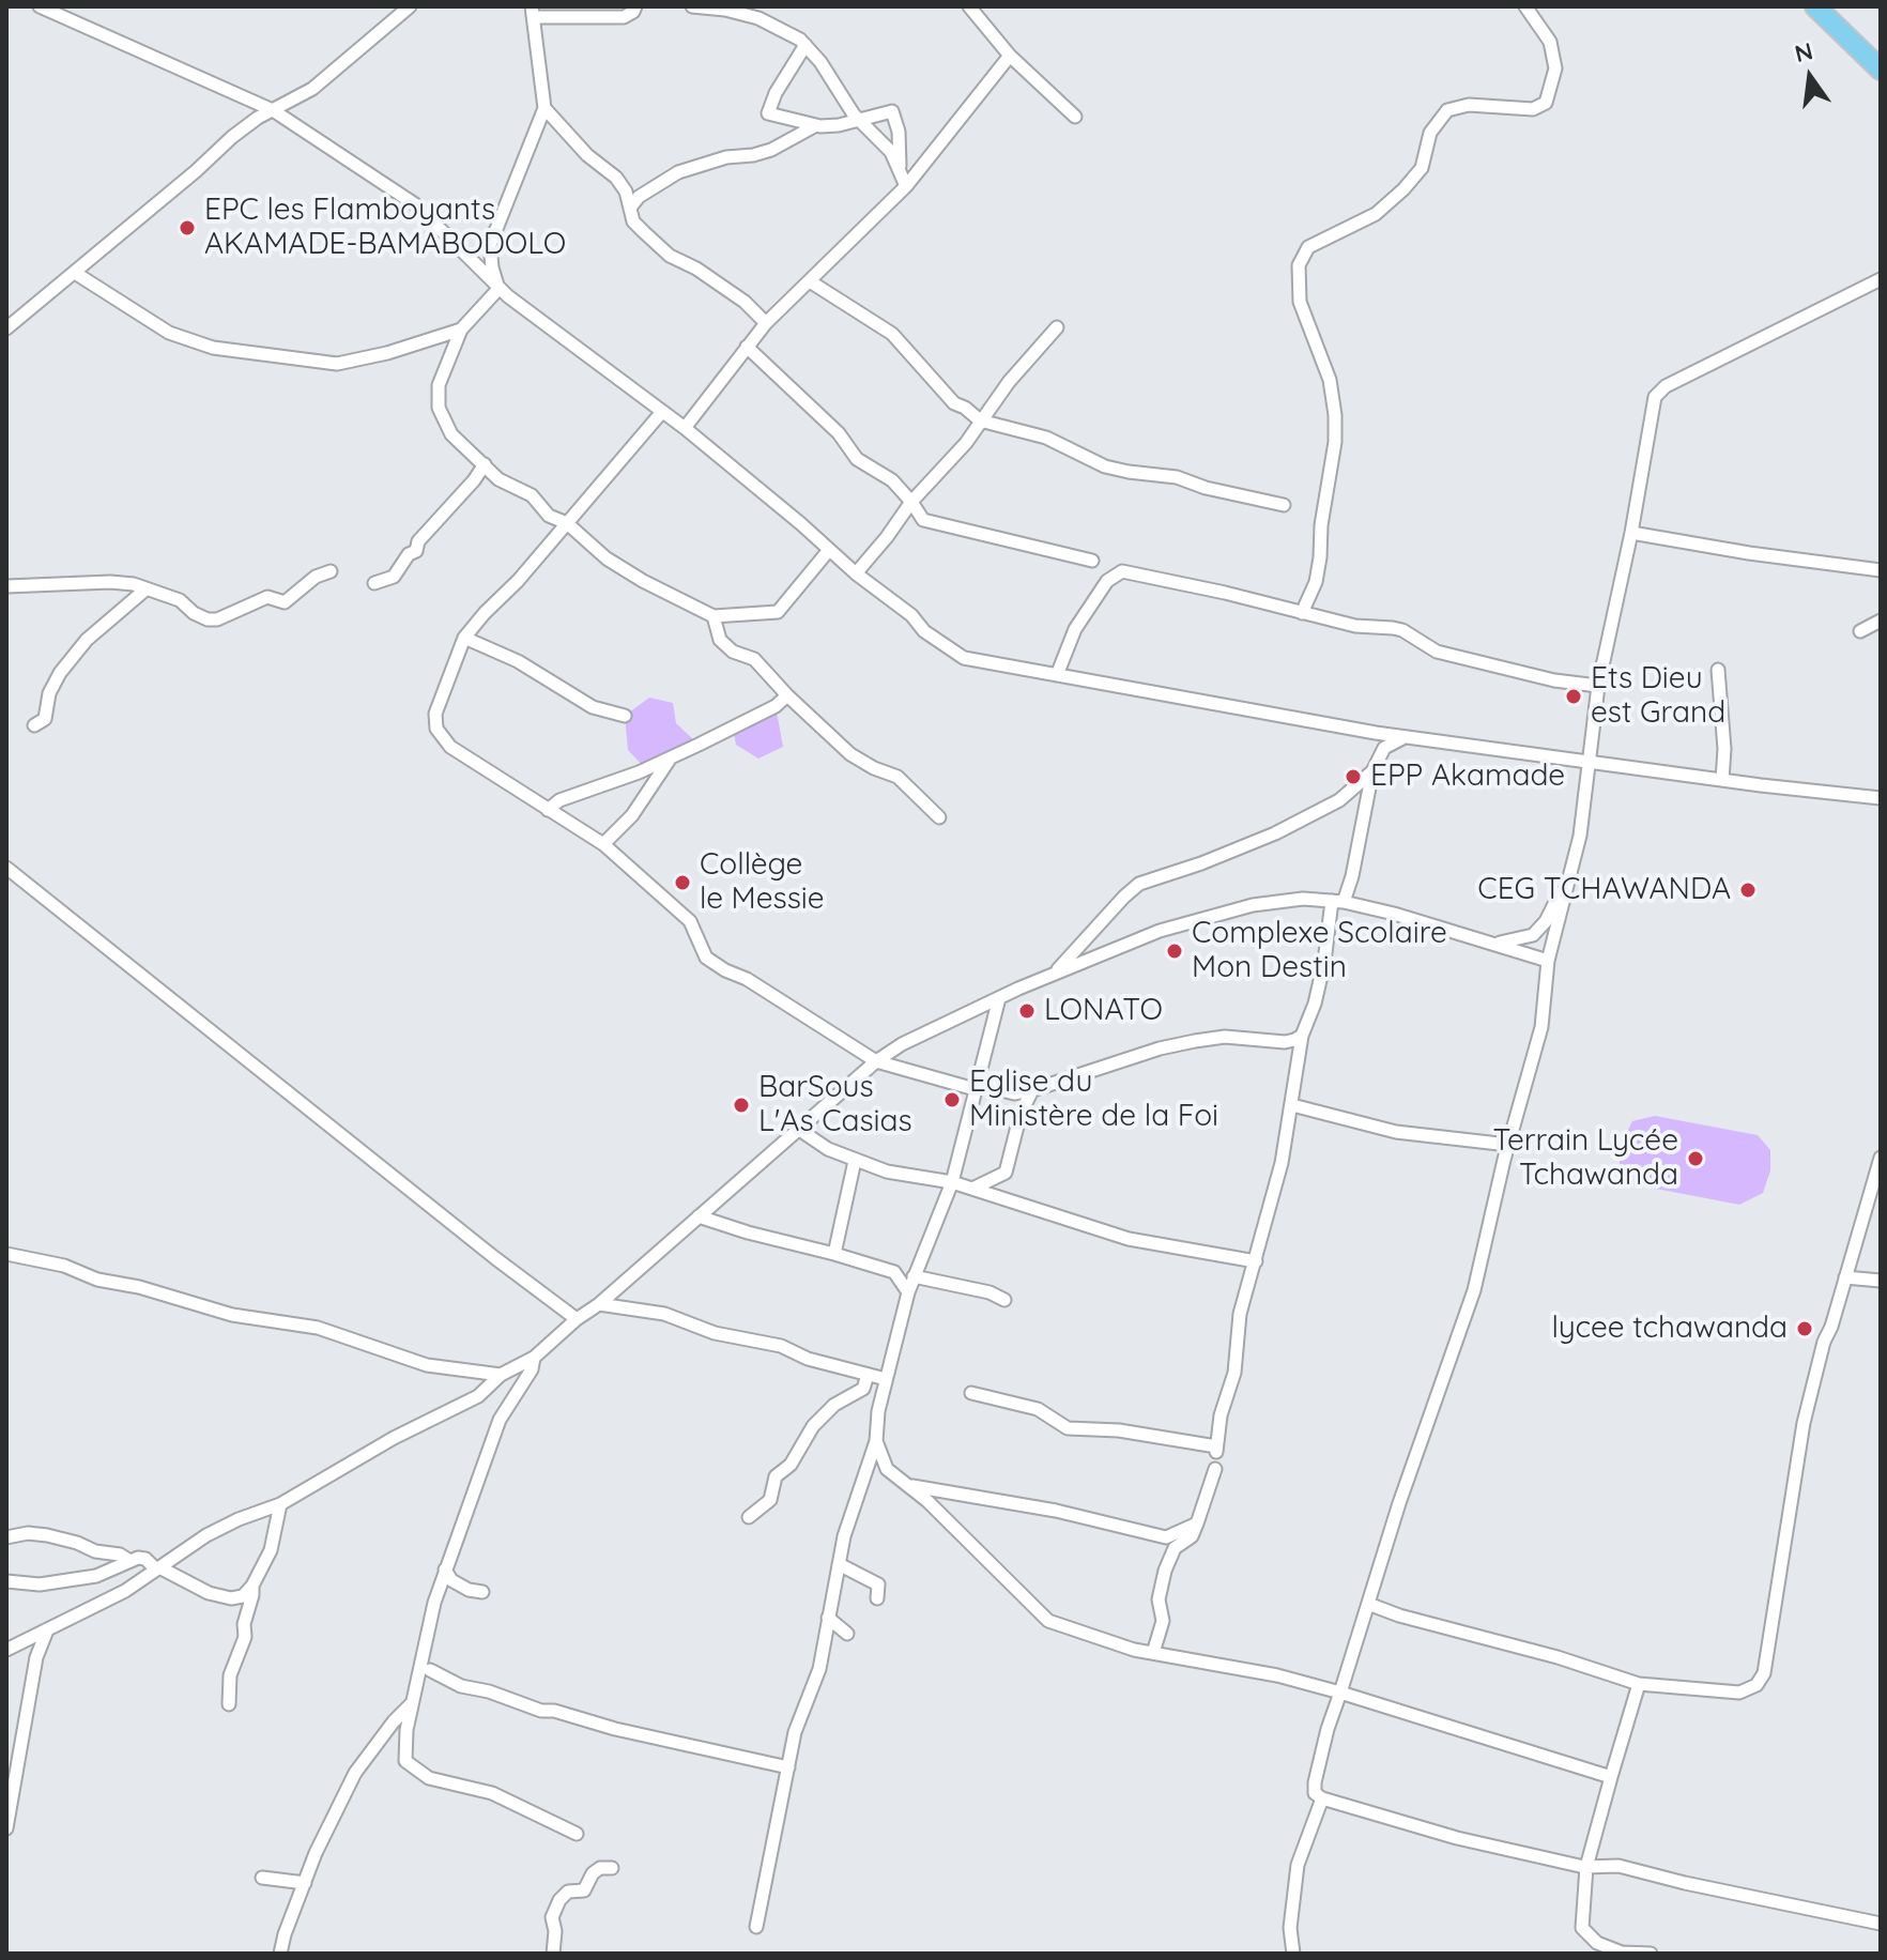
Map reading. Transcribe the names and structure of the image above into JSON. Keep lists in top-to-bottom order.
{
  "places": [
    "EPC les Flamboyants AKAMADE-BAMABODOLO",
    "Ets Dieu est Grand",
    "EPP Akamade",
    "Collège le Messie",
    "CEG TCHAWANDA",
    "Complexe Scolaire Mon Destin",
    "LONATO",
    "Eglise du Ministère de la Foi",
    "BarSous L'As Casias",
    "Terrain Lycée Tchawanda",
    "lycee tchawanda"
  ],
  "north": "top"
}
